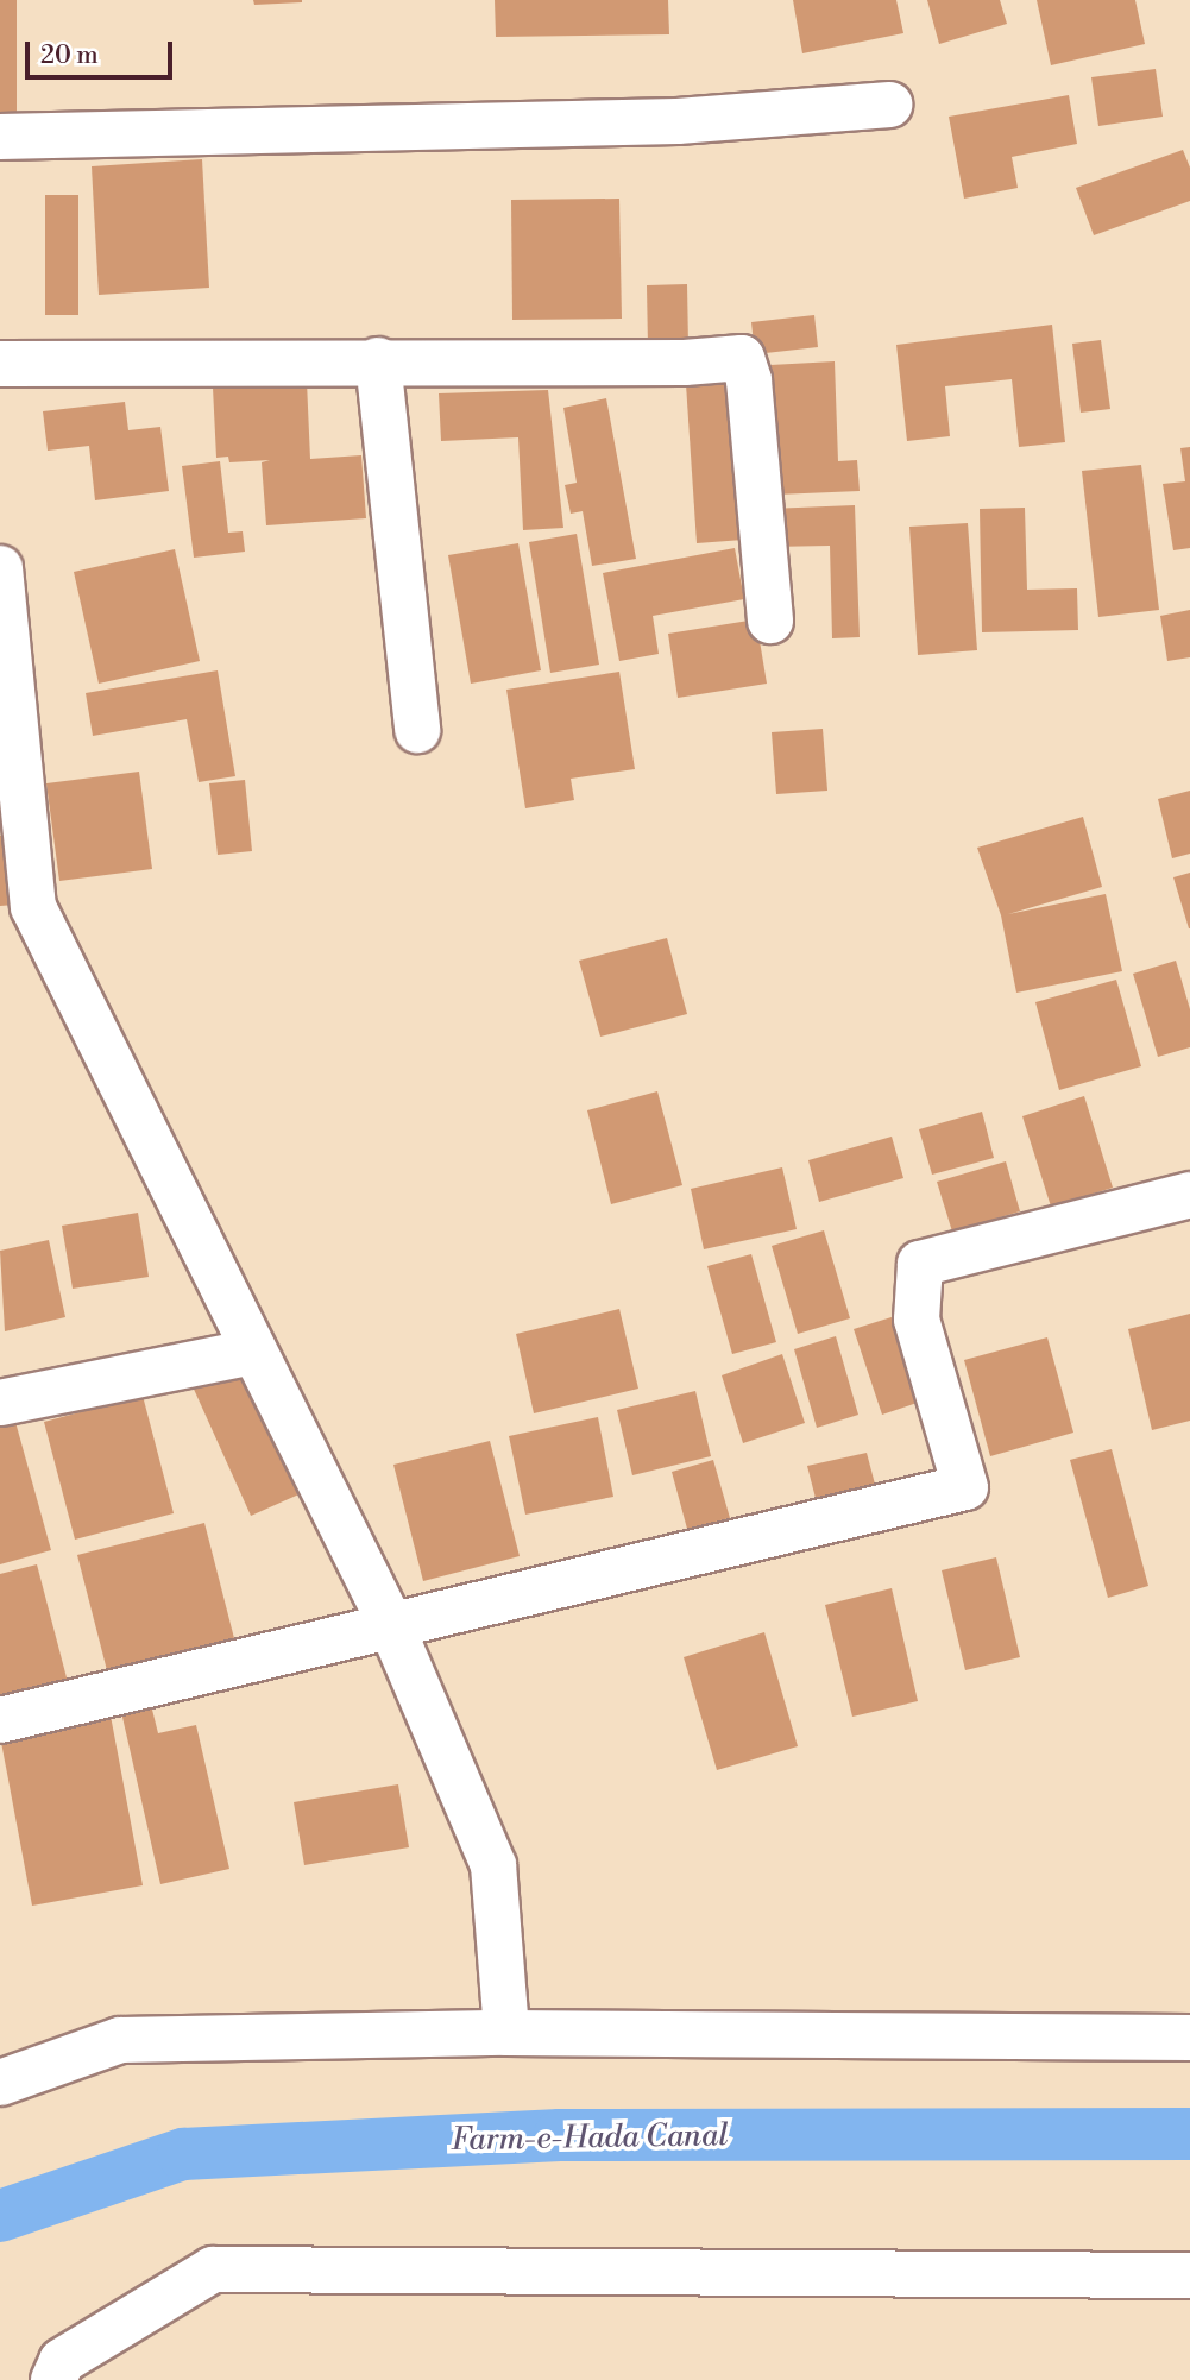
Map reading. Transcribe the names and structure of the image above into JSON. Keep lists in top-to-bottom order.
{
  "water": ["Farm-e-Hada Canal"],
  "scale_bar": "20 m"
}
